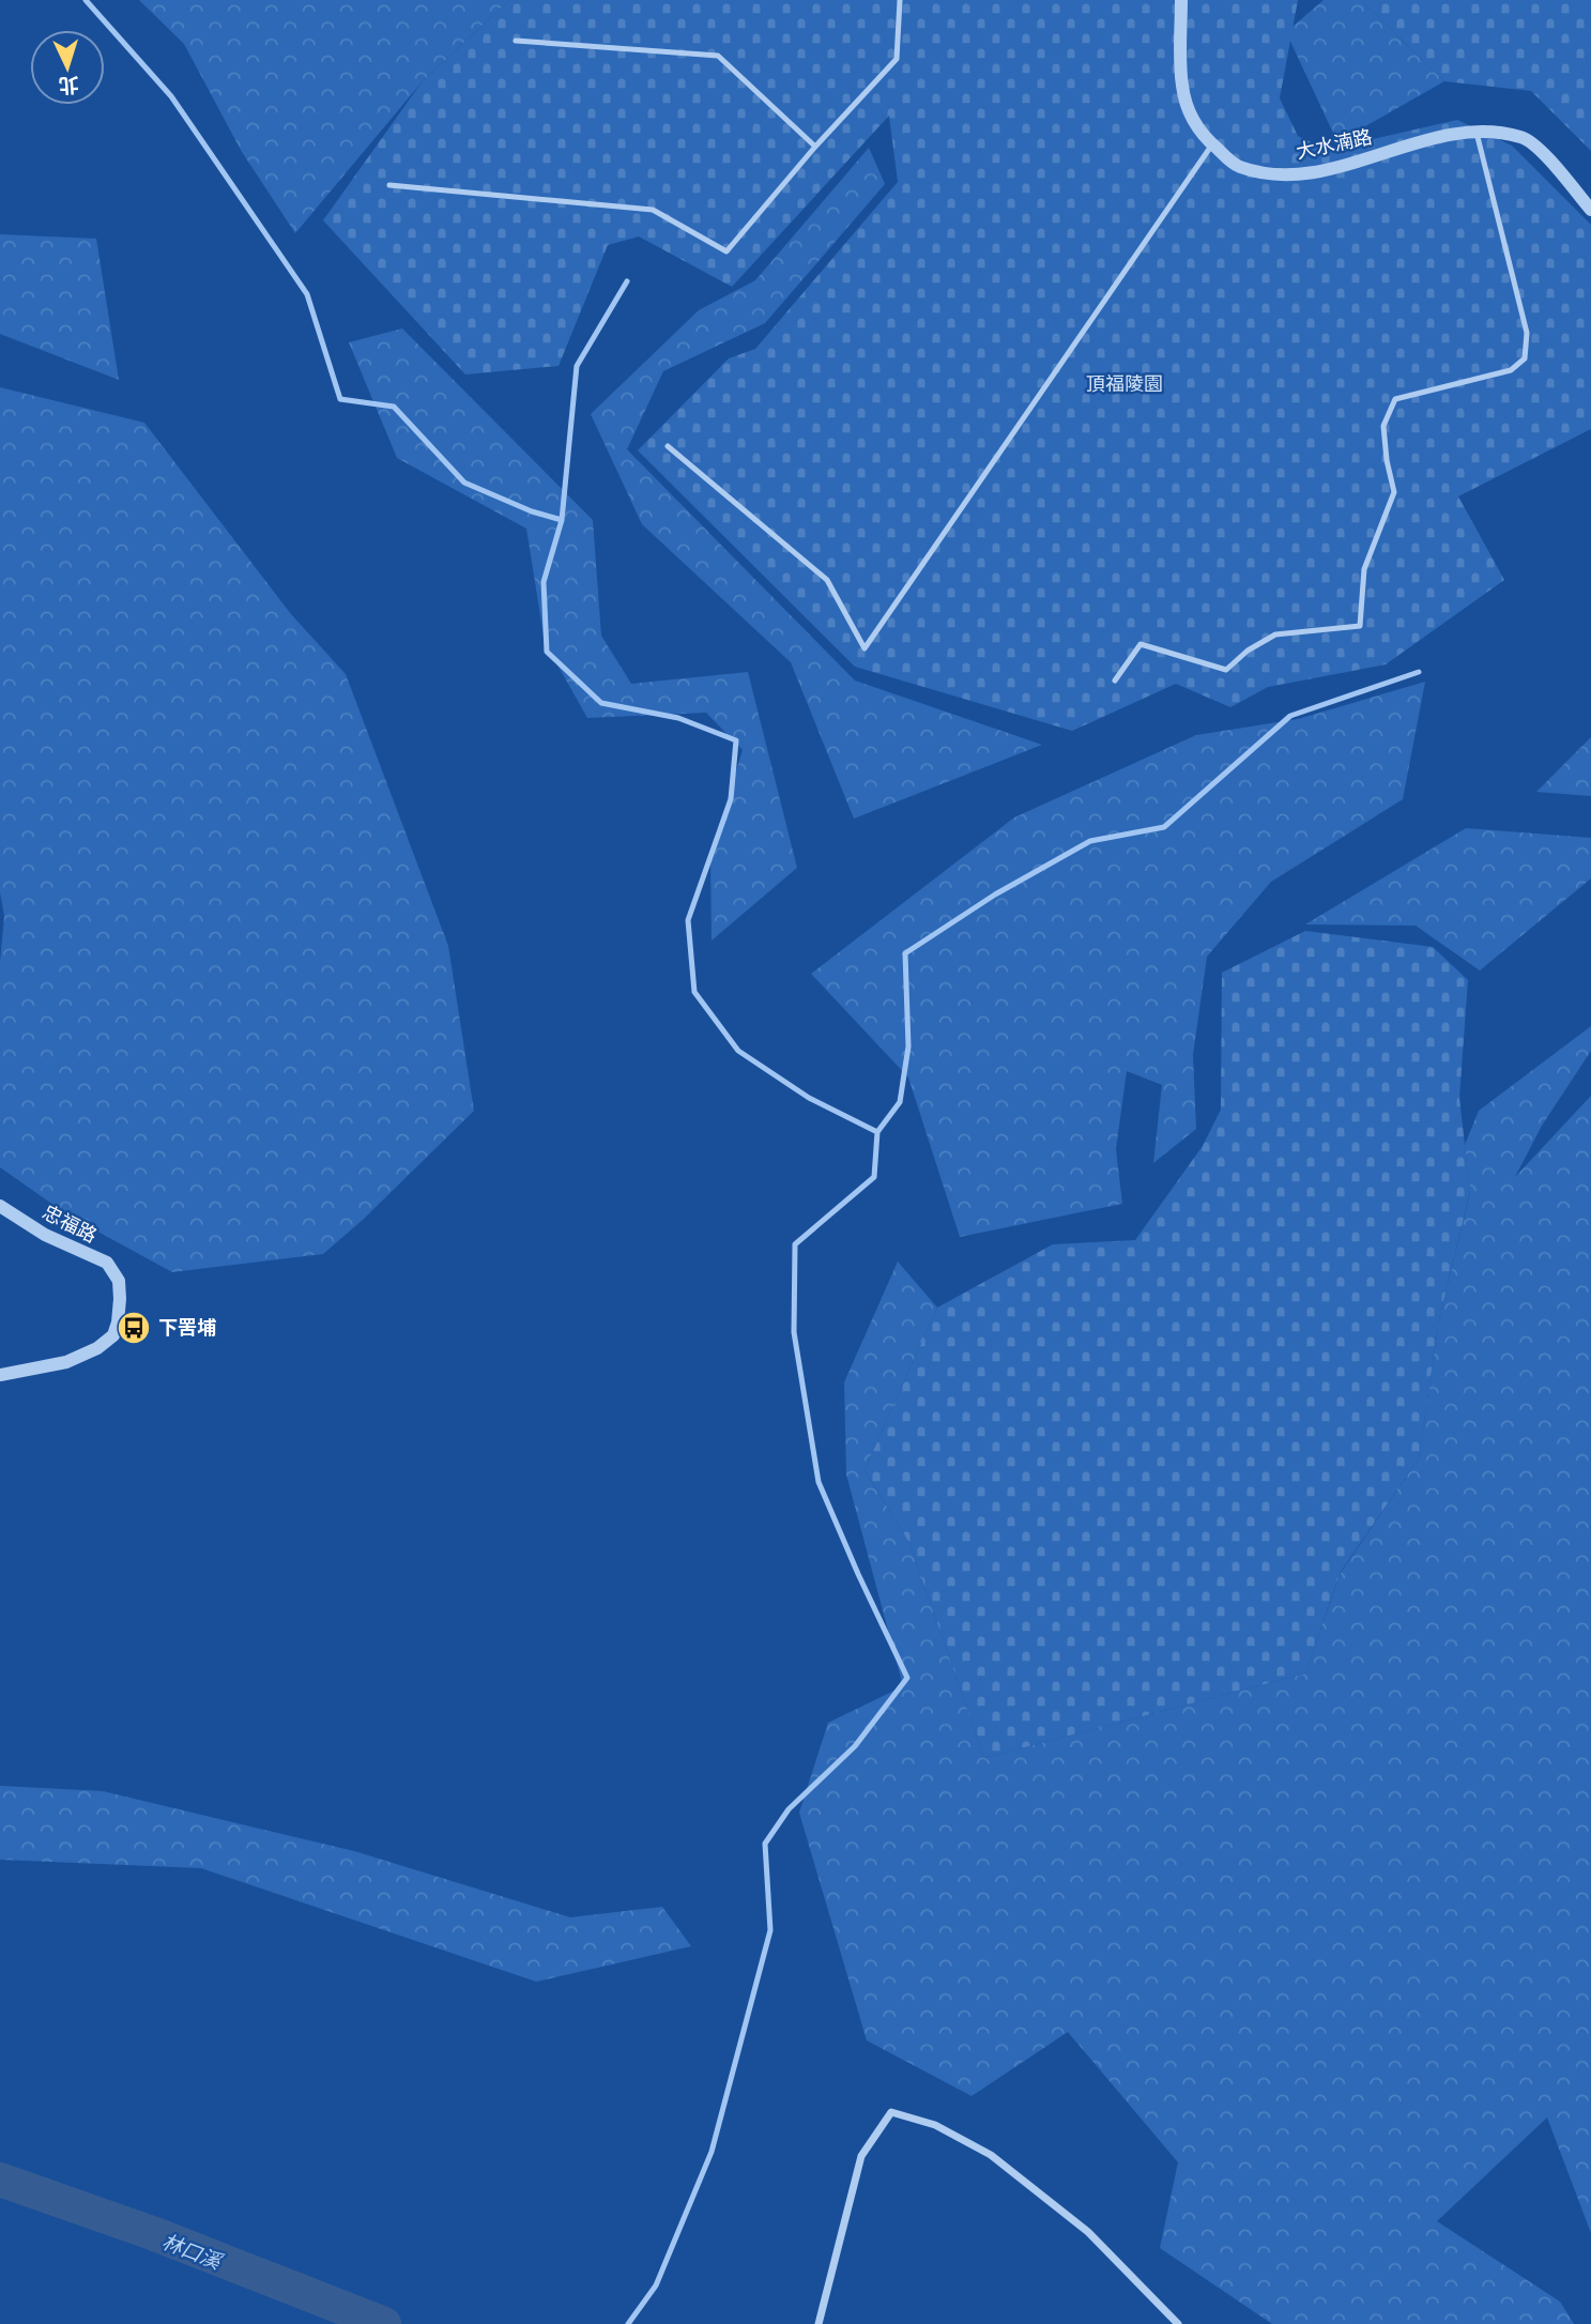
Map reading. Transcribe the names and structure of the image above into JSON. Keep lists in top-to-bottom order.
{
  "streets": {
    "street": ["大水湳路", "忠福路"]
  },
  "water": ["林口溪"],
  "parks": ["頂福陵園"],
  "places": {
    "bus stop": ["下罟埔"]
  },
  "north": "bottom"
}
